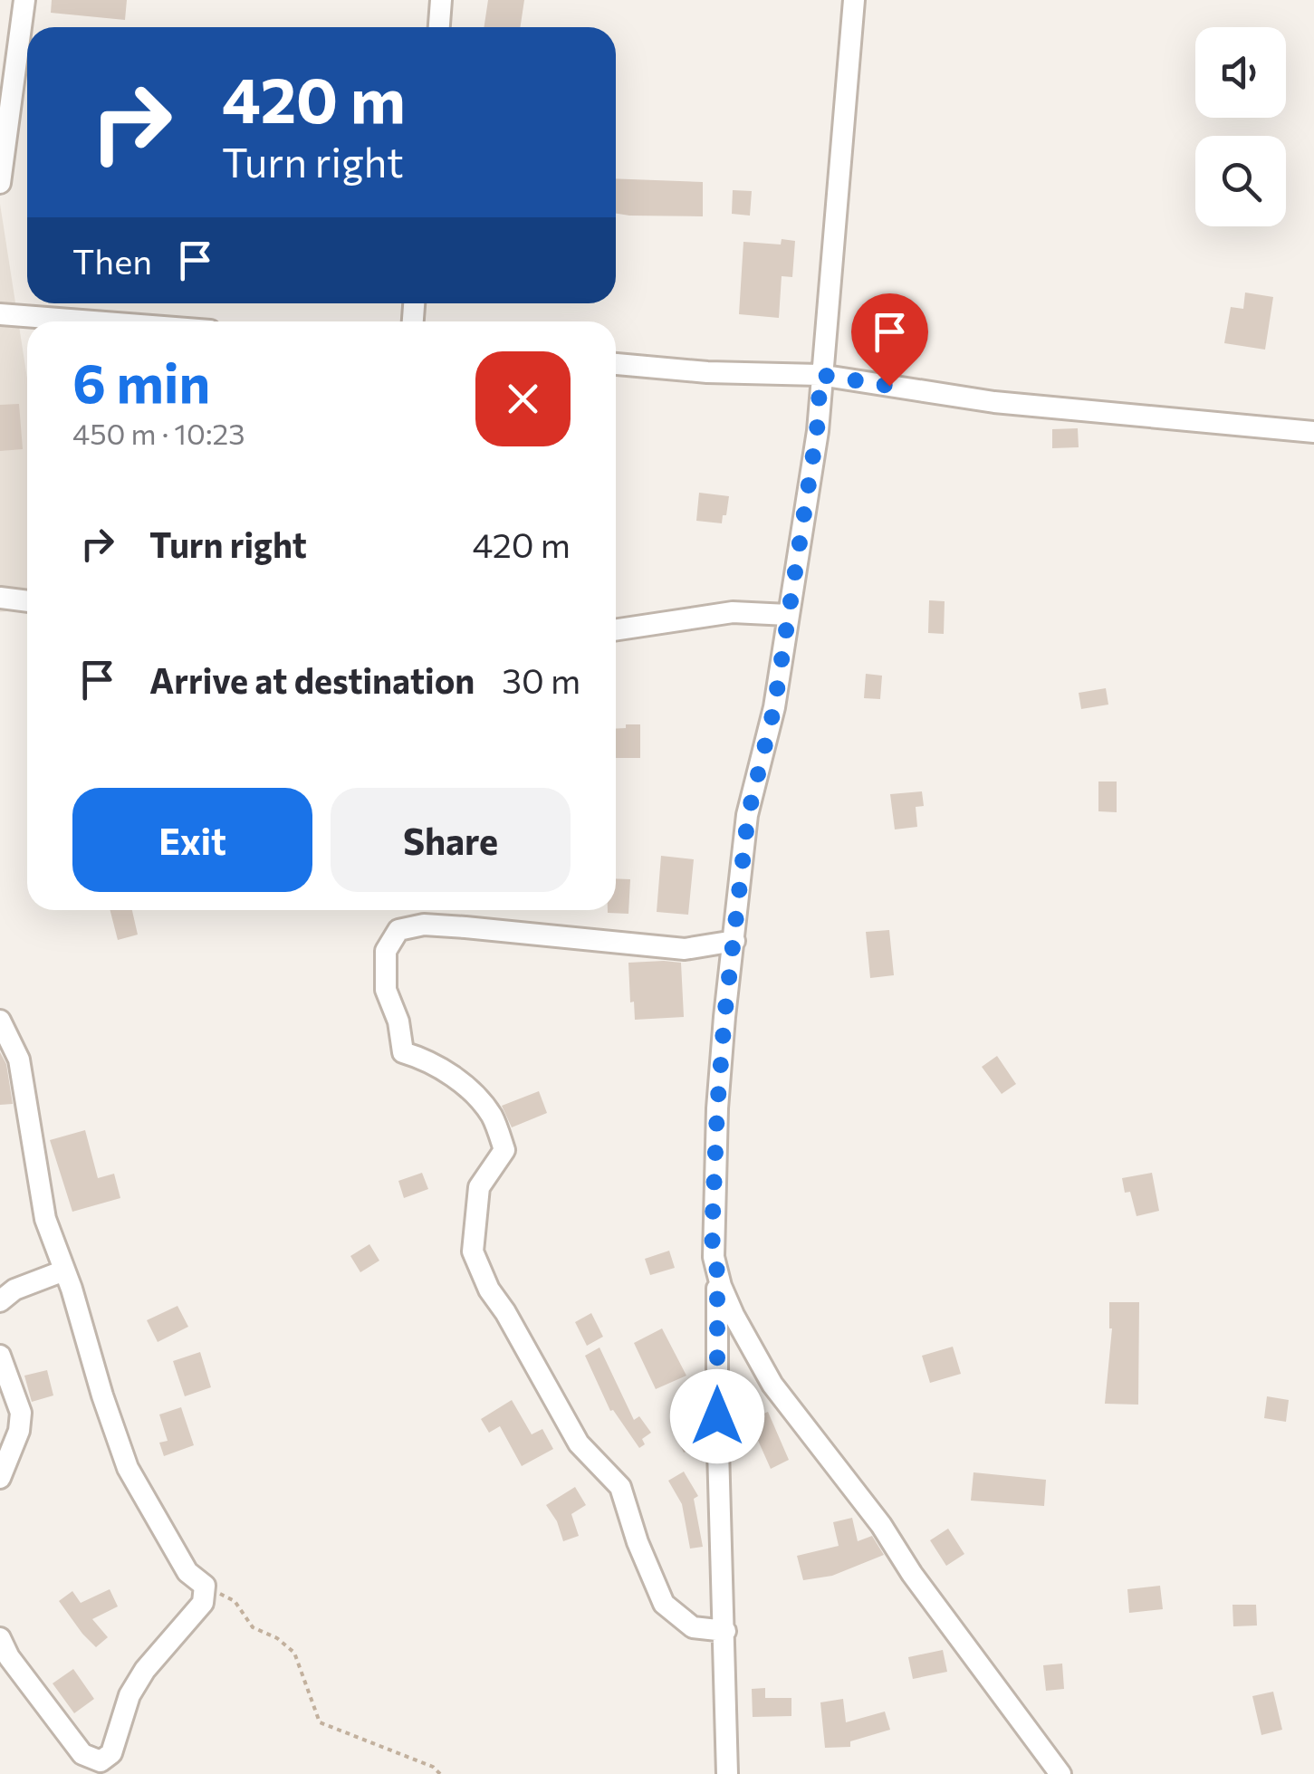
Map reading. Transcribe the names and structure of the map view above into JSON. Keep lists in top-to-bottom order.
{
  "page": {
    "turn": ["420 m", "Turn right"],
    "then": "Then",
    "heading": ["6 min", "450 m · 10:23"],
    "list": [
      {
        "name": "Turn right",
        "value": "420 m"
      },
      {
        "name": "Arrive at destination",
        "value": "30 m"
      }
    ],
    "buttons": ["Exit", "Share"]
  }
}
